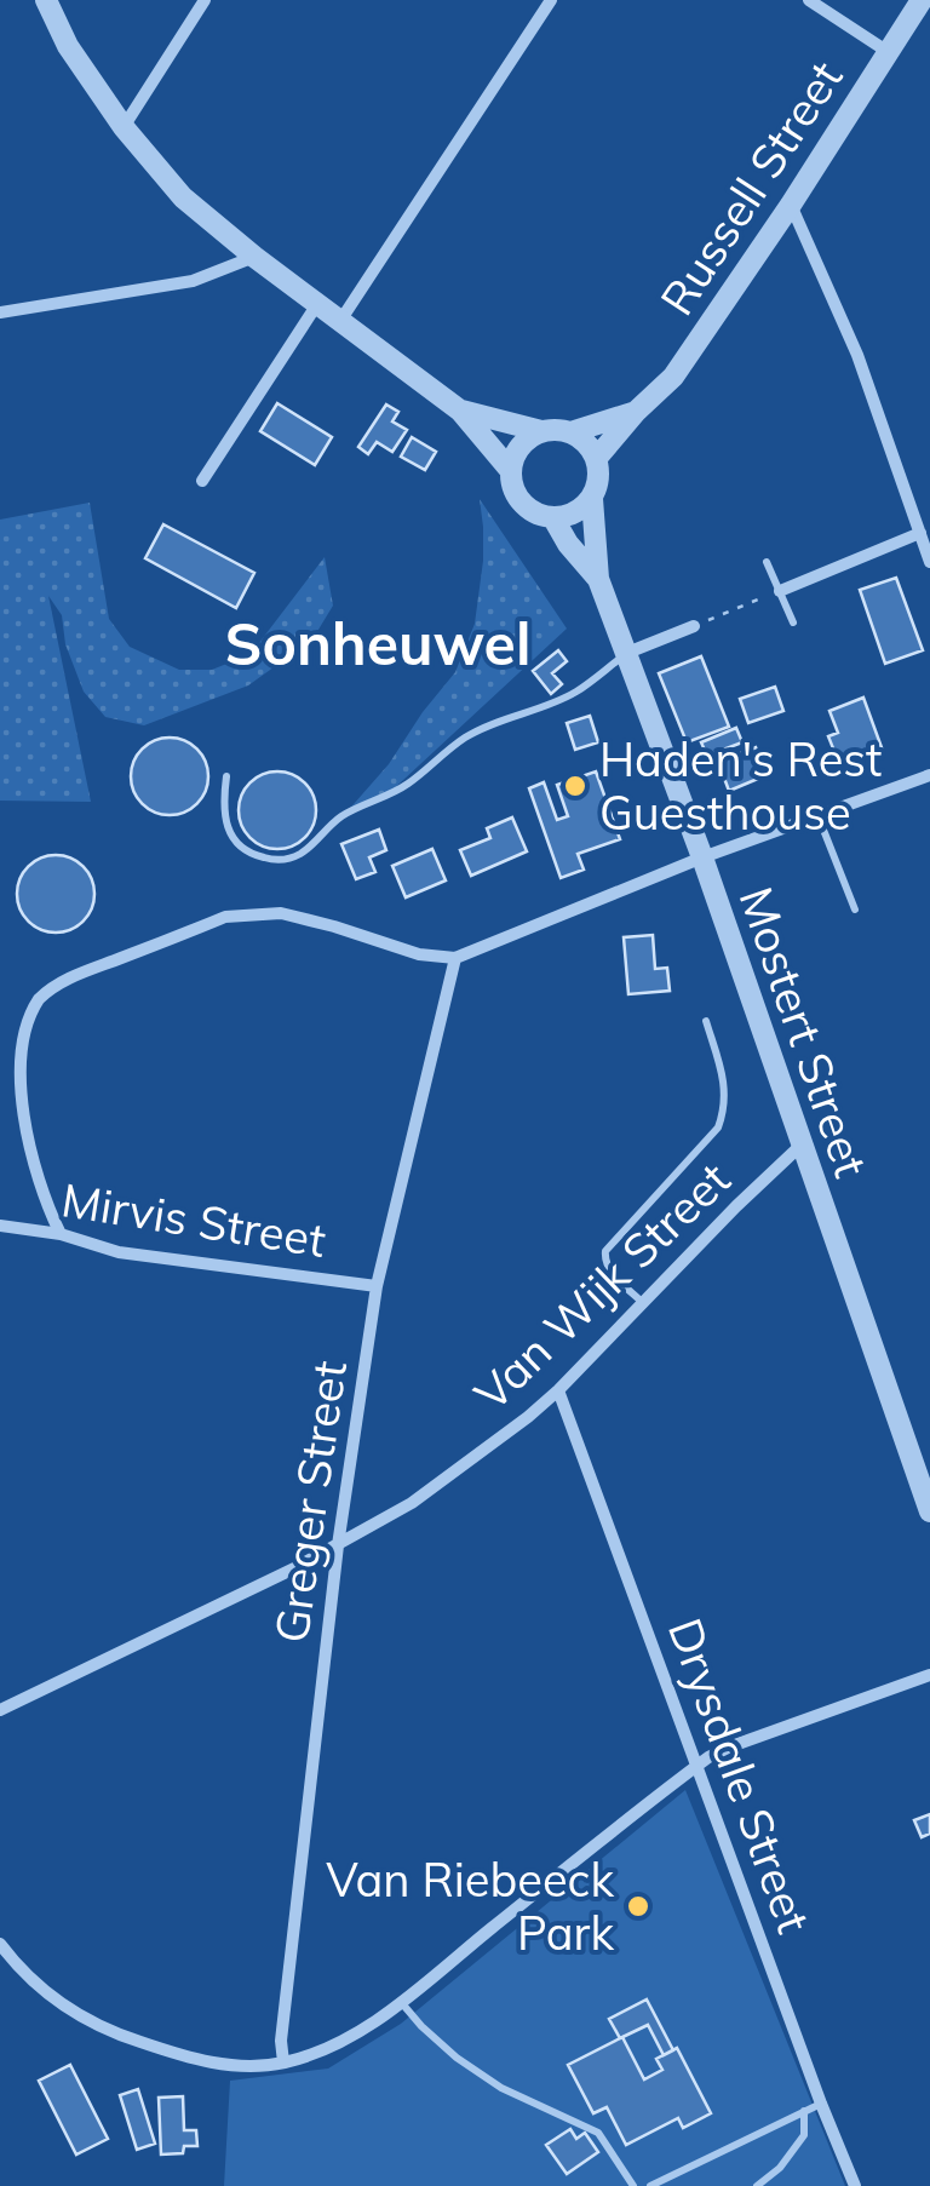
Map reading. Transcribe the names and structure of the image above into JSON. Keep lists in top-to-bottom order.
{
  "streets": {
    "street": [
      "Russell Street",
      "Mostert Street",
      "Mirvis Street",
      "Van Wijk Street",
      "Greger Street",
      "Drysdale Street"
    ]
  },
  "crossings": [
    ["Russell Street", "Mostert Street"],
    ["Mostert Street", "Van Wijk Street"],
    ["Mirvis Street", "Greger Street"],
    ["Van Wijk Street", "Greger Street"],
    ["Van Wijk Street", "Drysdale Street"]
  ],
  "districts": ["Sonheuwel"],
  "places": ["Haden's Rest Guesthouse", "Van Riebeeck Park"]
}
